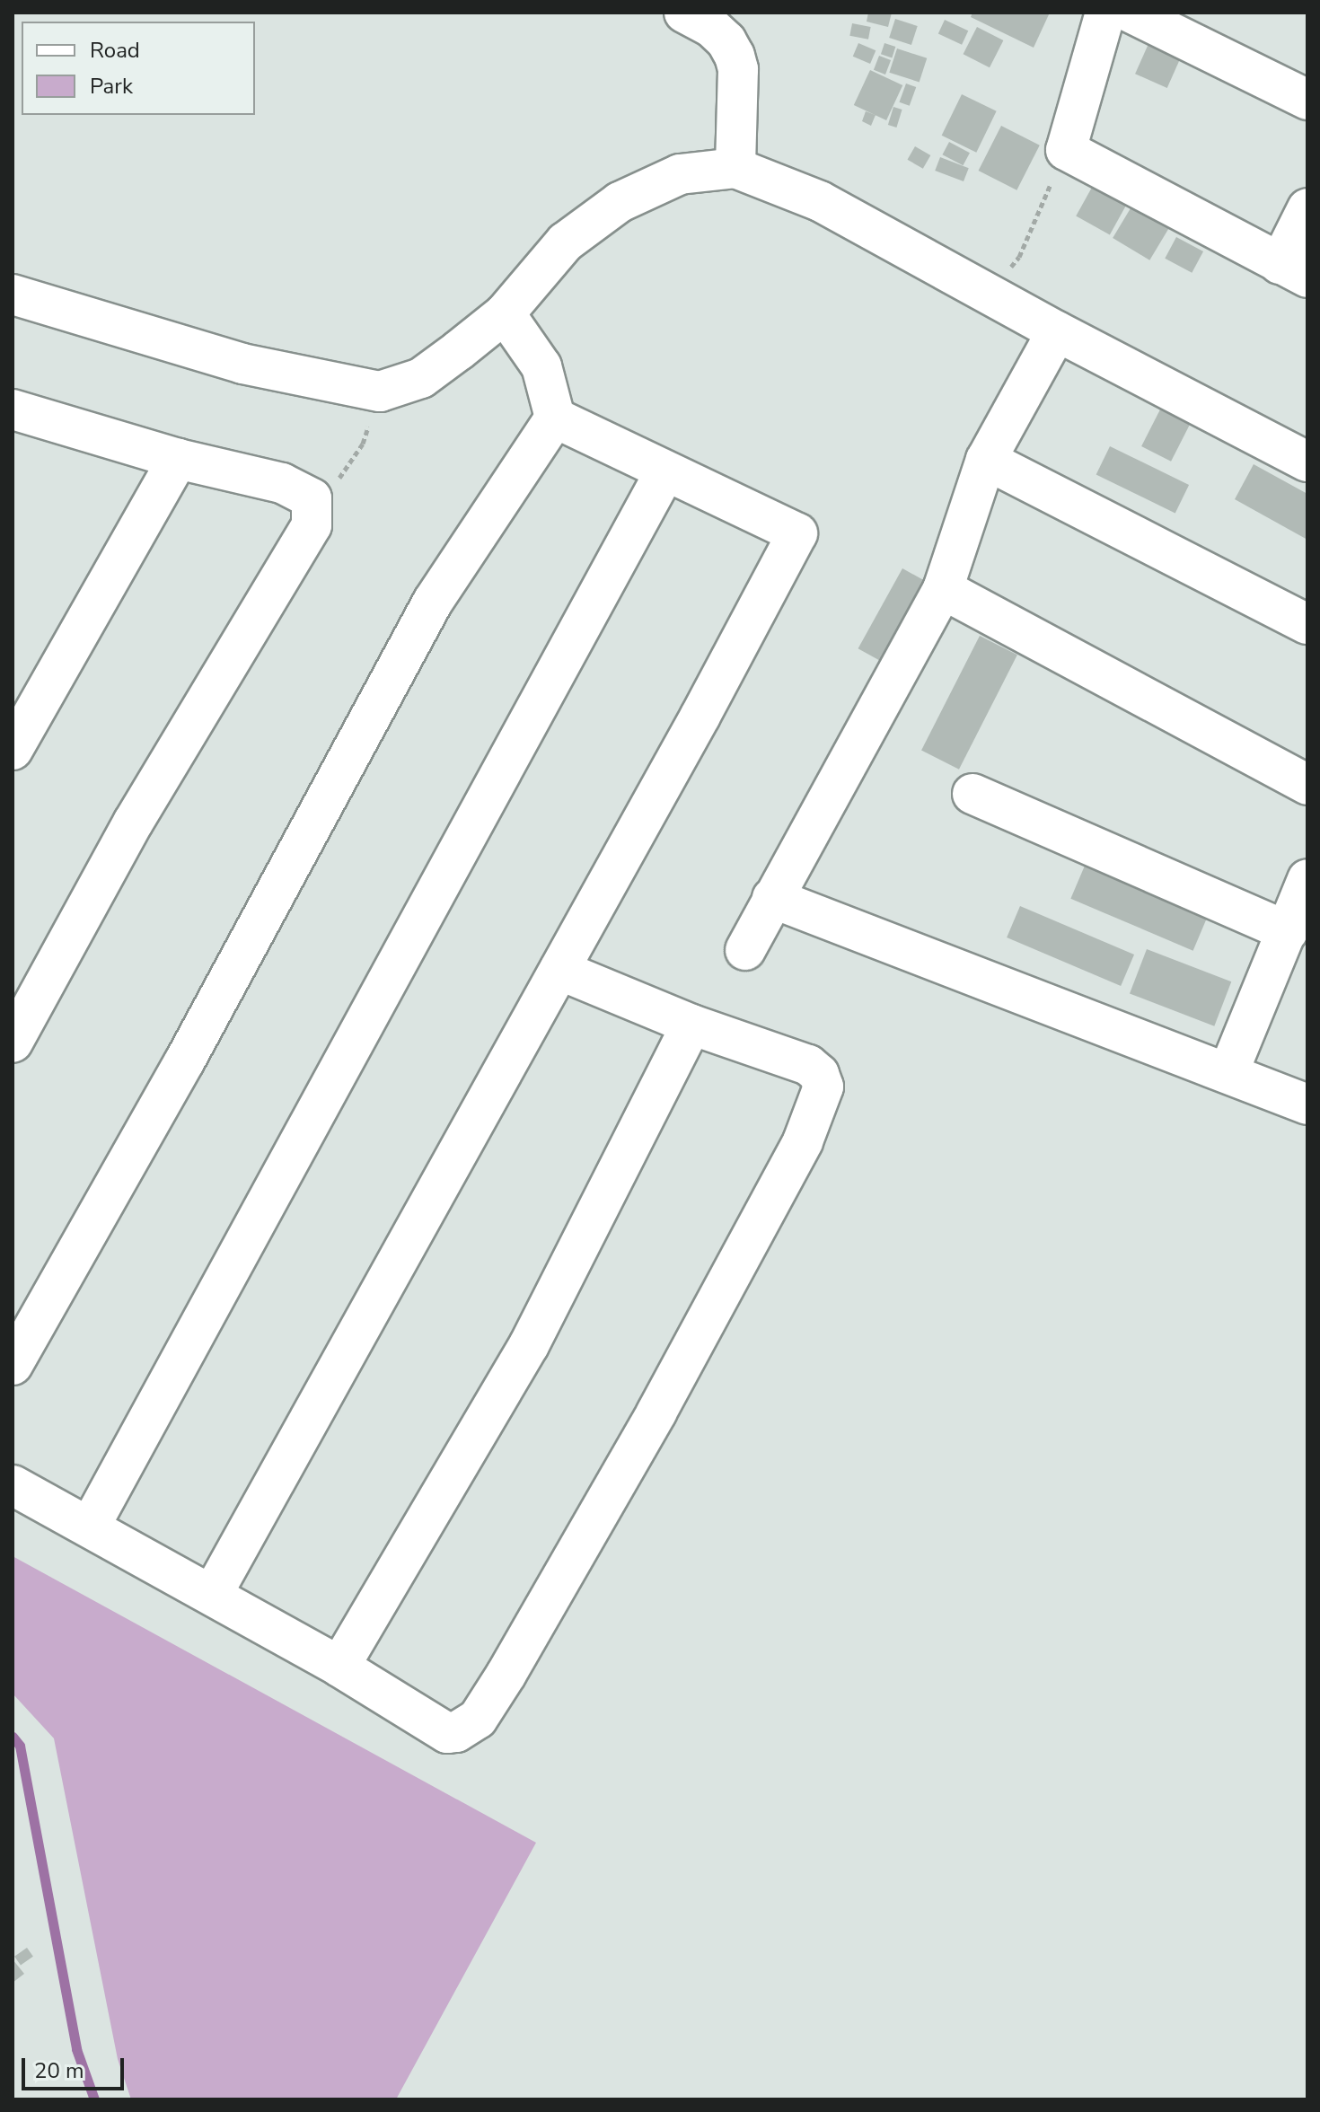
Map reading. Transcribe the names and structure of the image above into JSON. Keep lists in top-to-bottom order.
{
  "legend": ["Road", "Park"],
  "scale_bar": "20 m"
}
